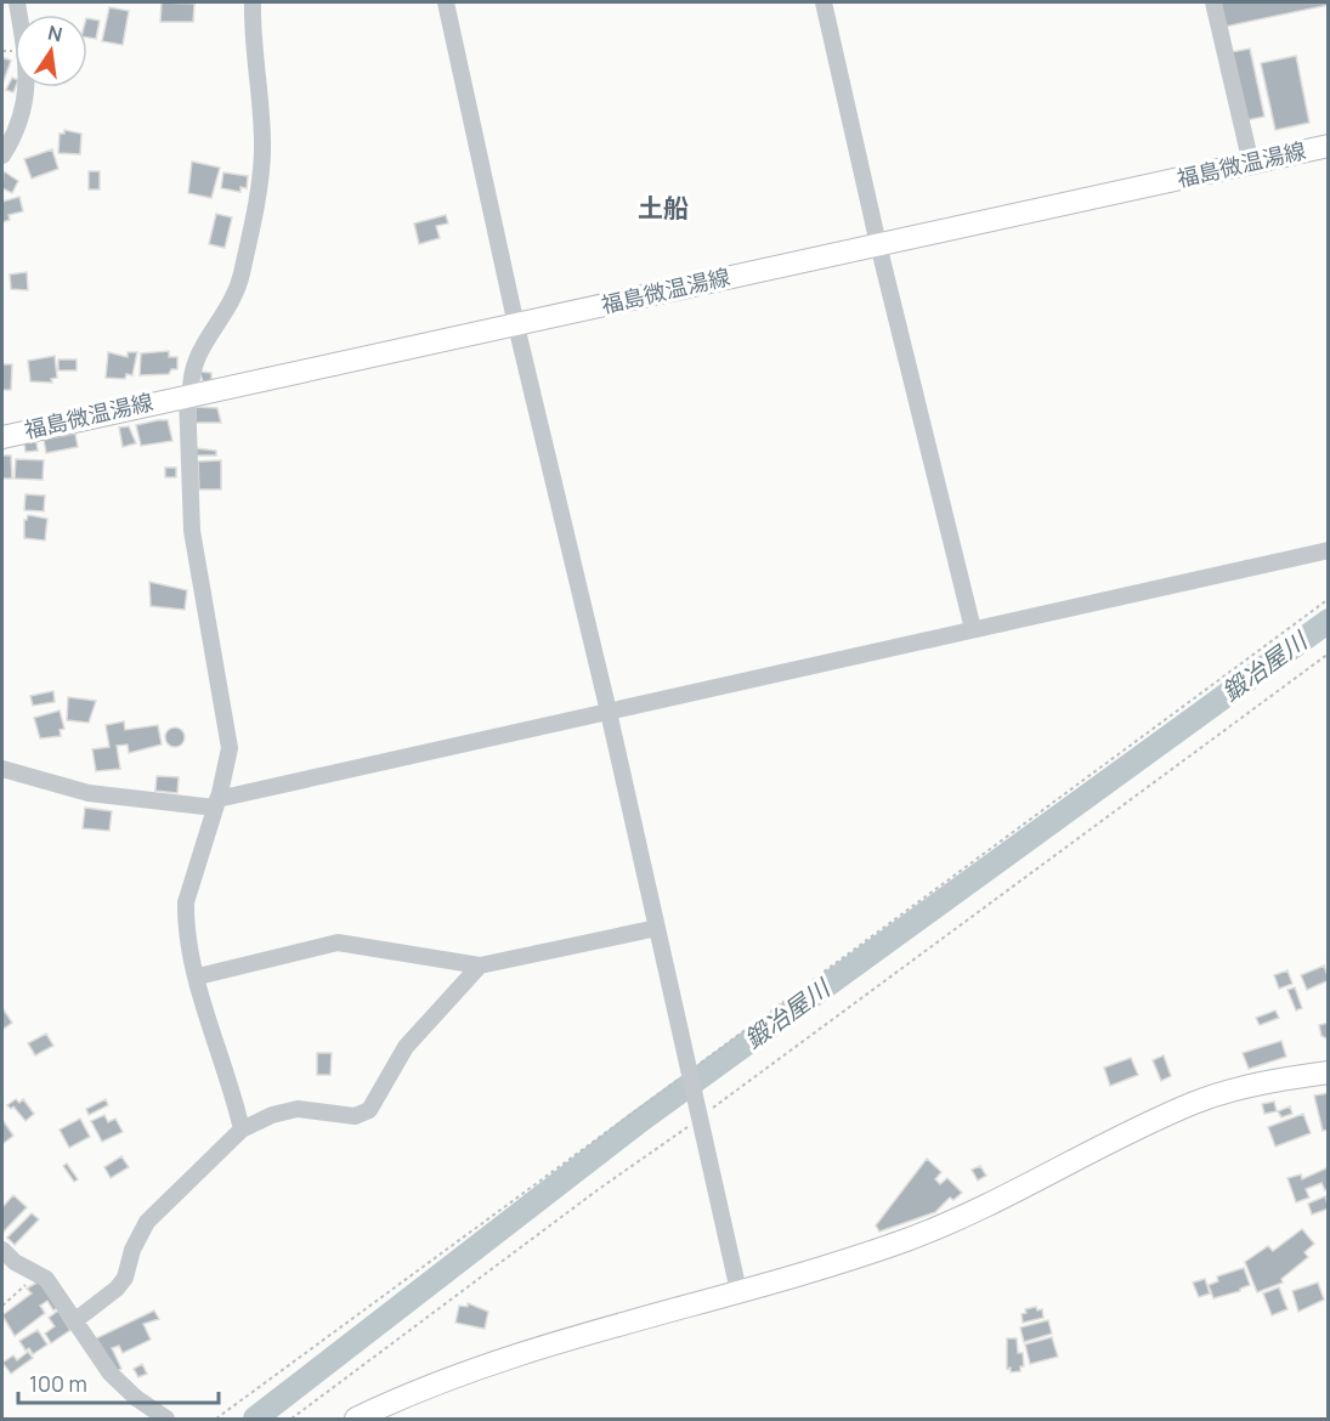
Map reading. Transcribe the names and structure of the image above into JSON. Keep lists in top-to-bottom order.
{
  "streets": {
    "main road": ["福島微温湯線"]
  },
  "districts": ["土船"],
  "water": ["鍛冶屋川"],
  "scale_bar": "100 m",
  "north": "top"
}
